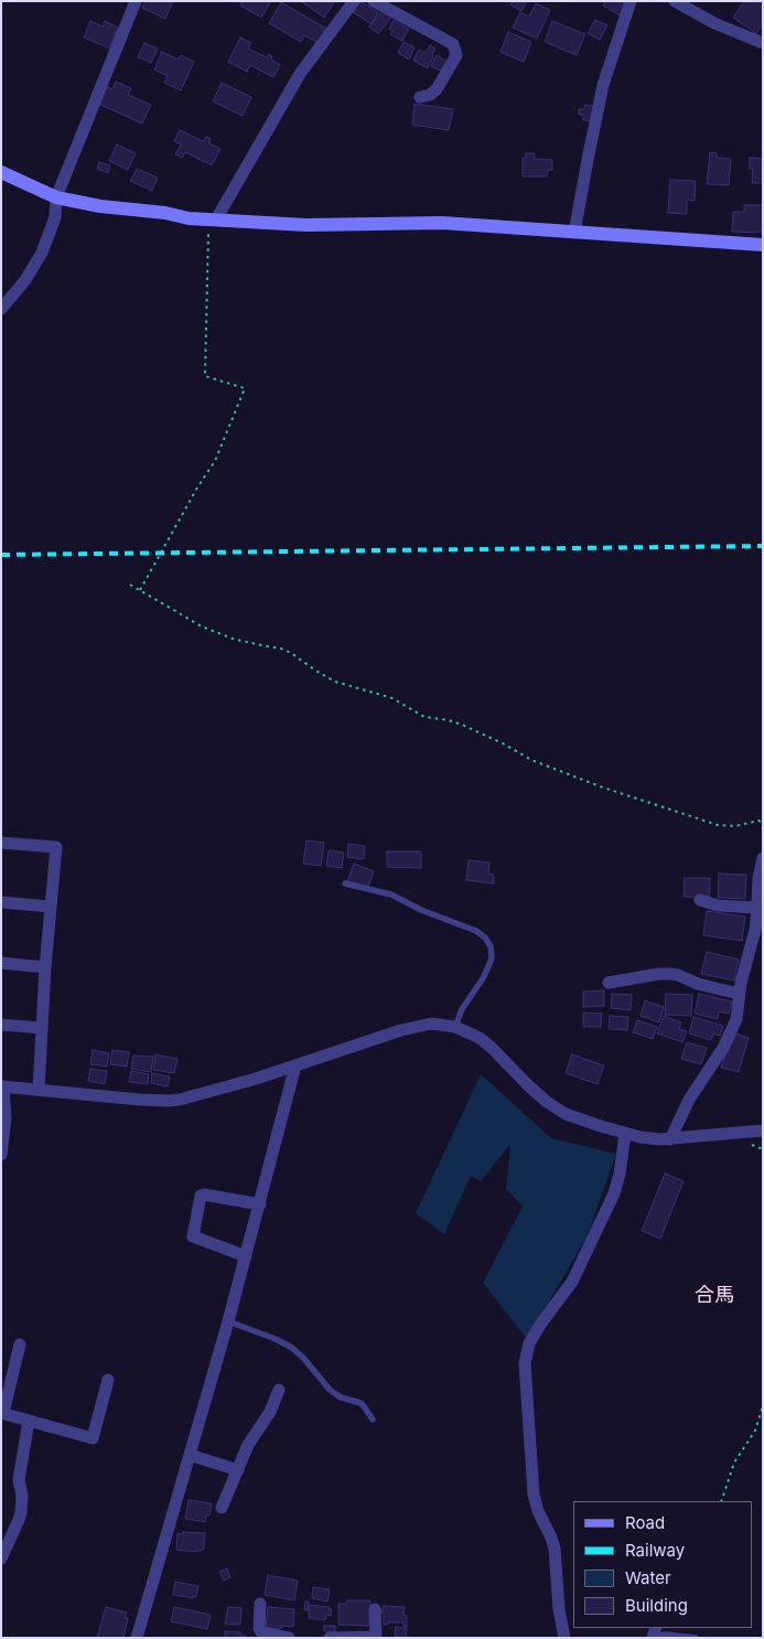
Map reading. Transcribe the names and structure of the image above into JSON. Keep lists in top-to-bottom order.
{
  "districts": ["合馬"],
  "legend": [
    "Road",
    "Railway",
    "Water",
    "Building"
  ]
}
